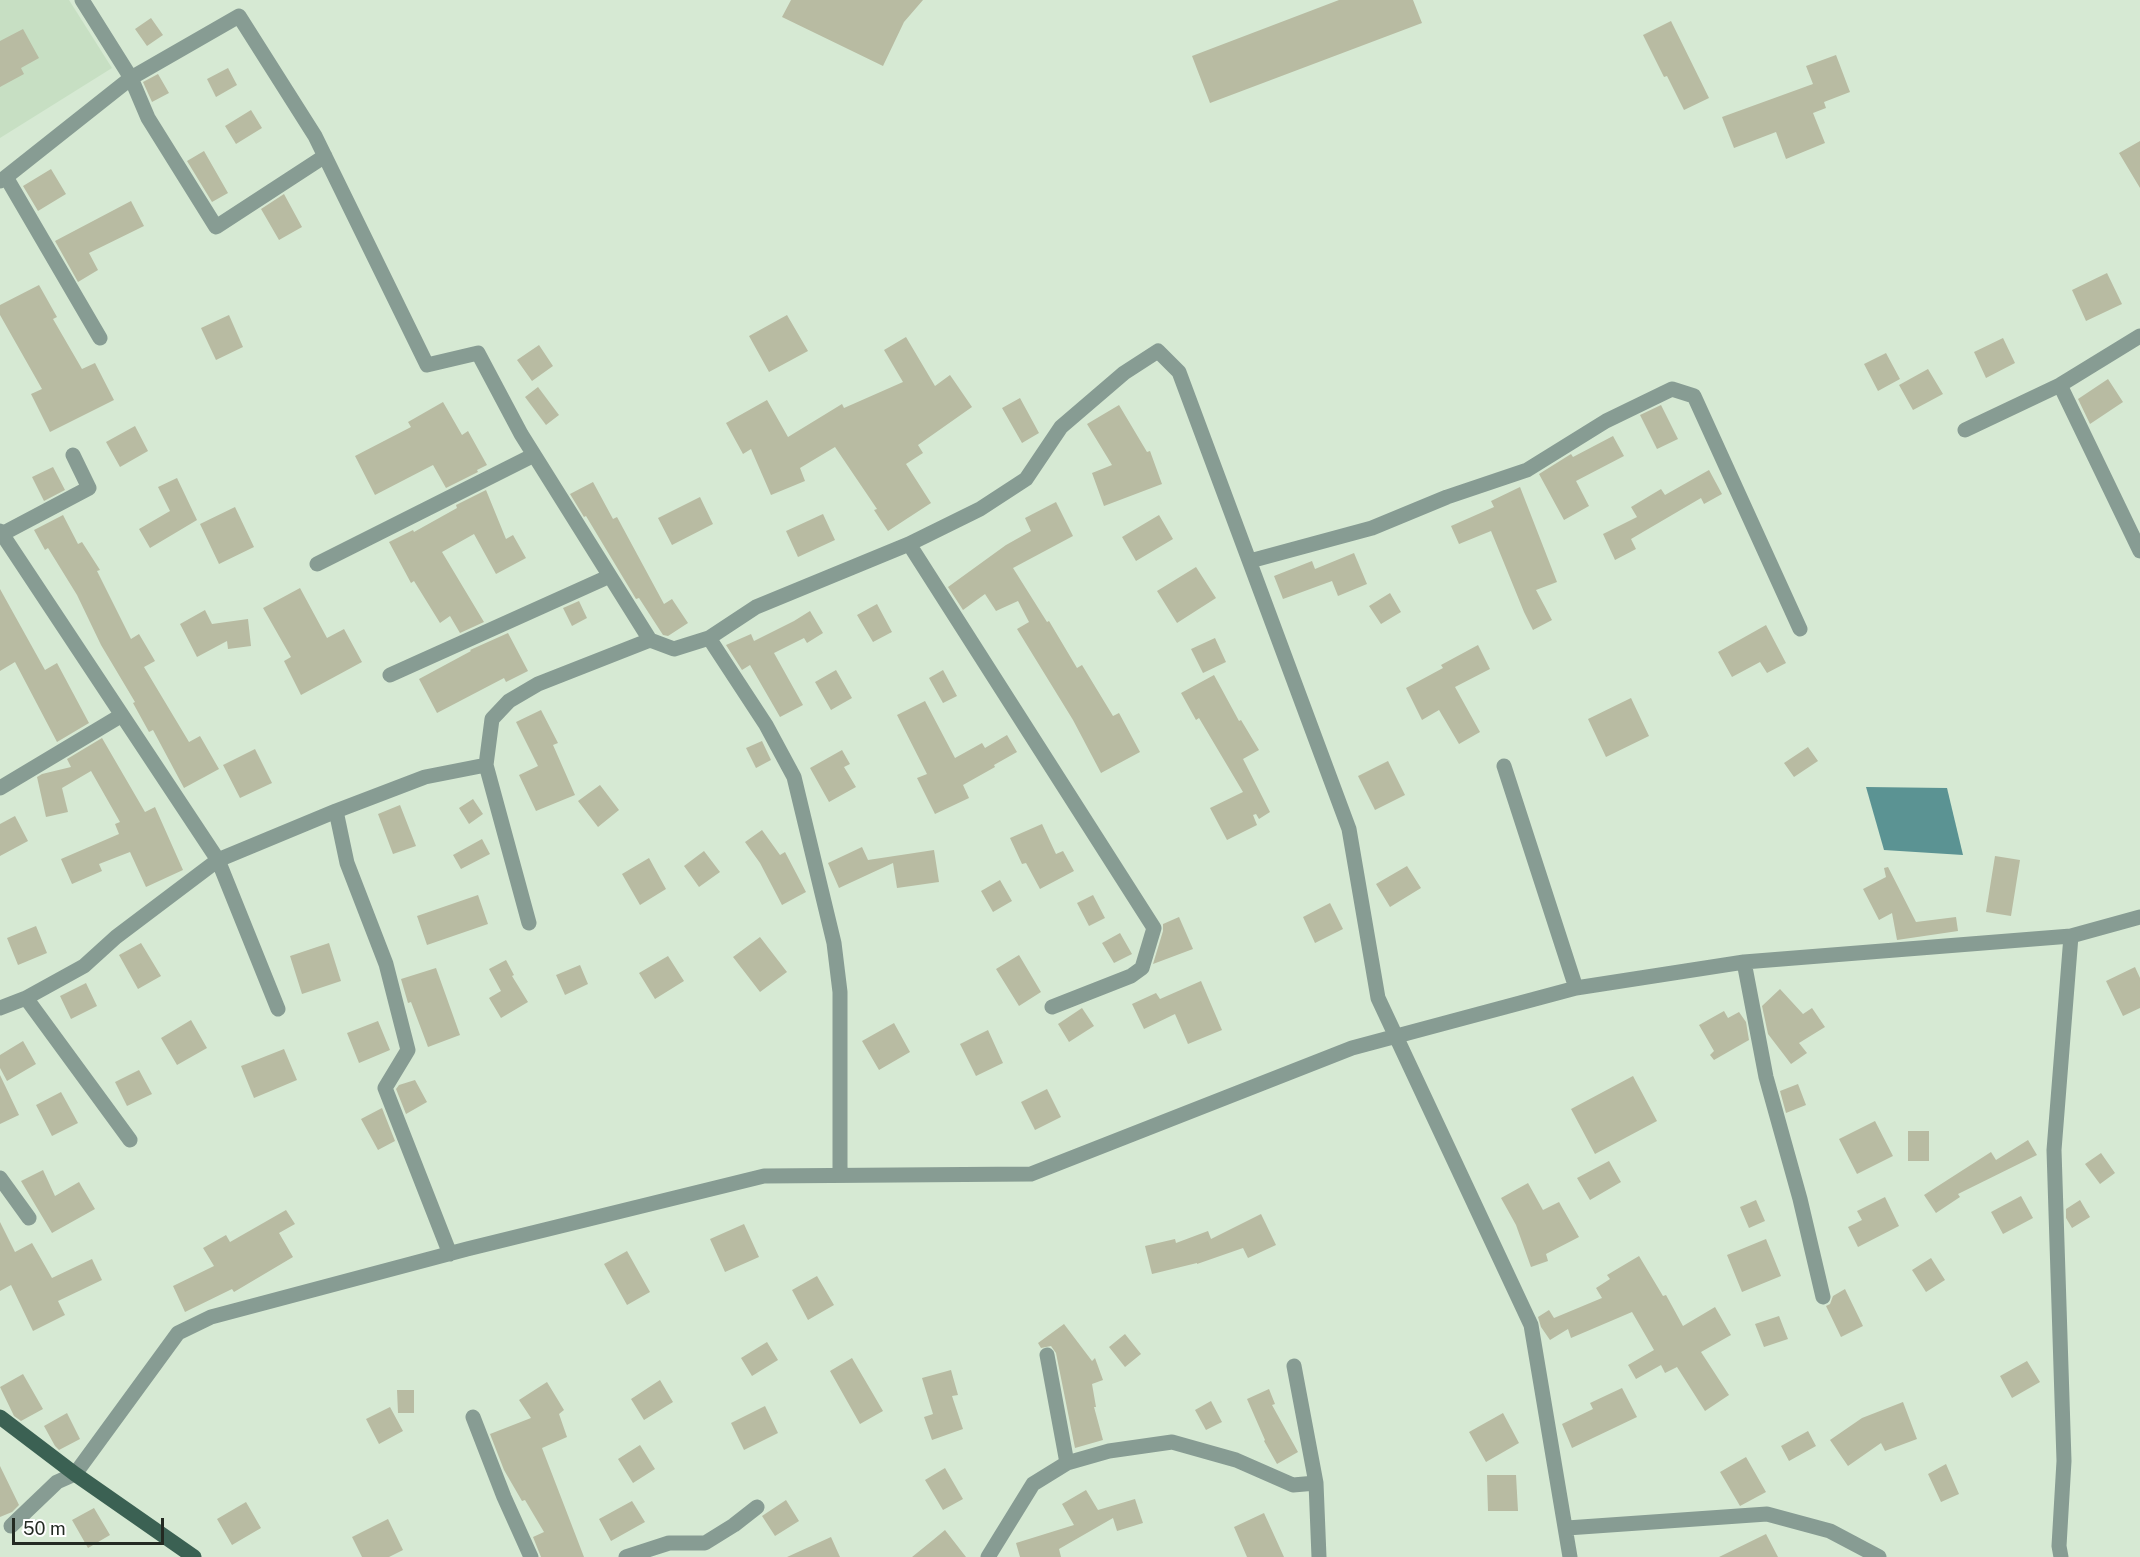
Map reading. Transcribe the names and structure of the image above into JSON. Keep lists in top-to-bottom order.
{
  "scale_bar": "50 m"
}
